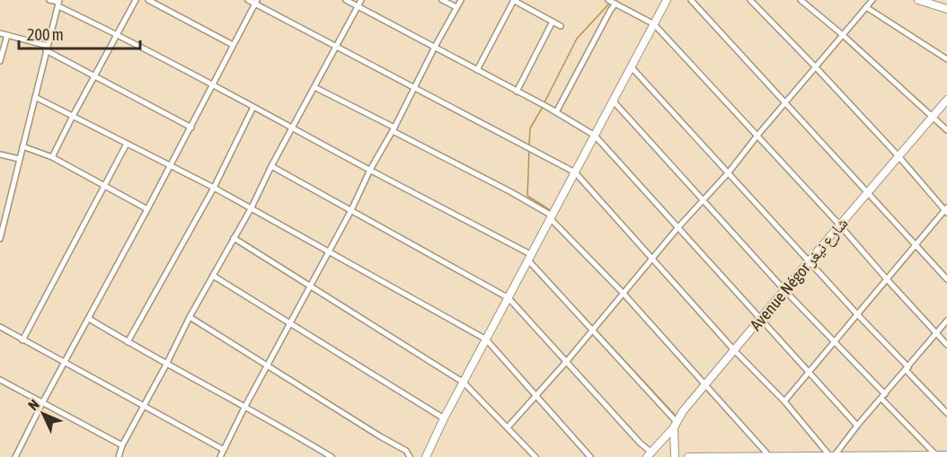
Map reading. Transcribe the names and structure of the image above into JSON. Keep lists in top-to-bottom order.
{
  "streets": {
    "street": ["Avenue Négor شارع نيغر"]
  },
  "scale_bar": "200 m",
  "north": "top left"
}
